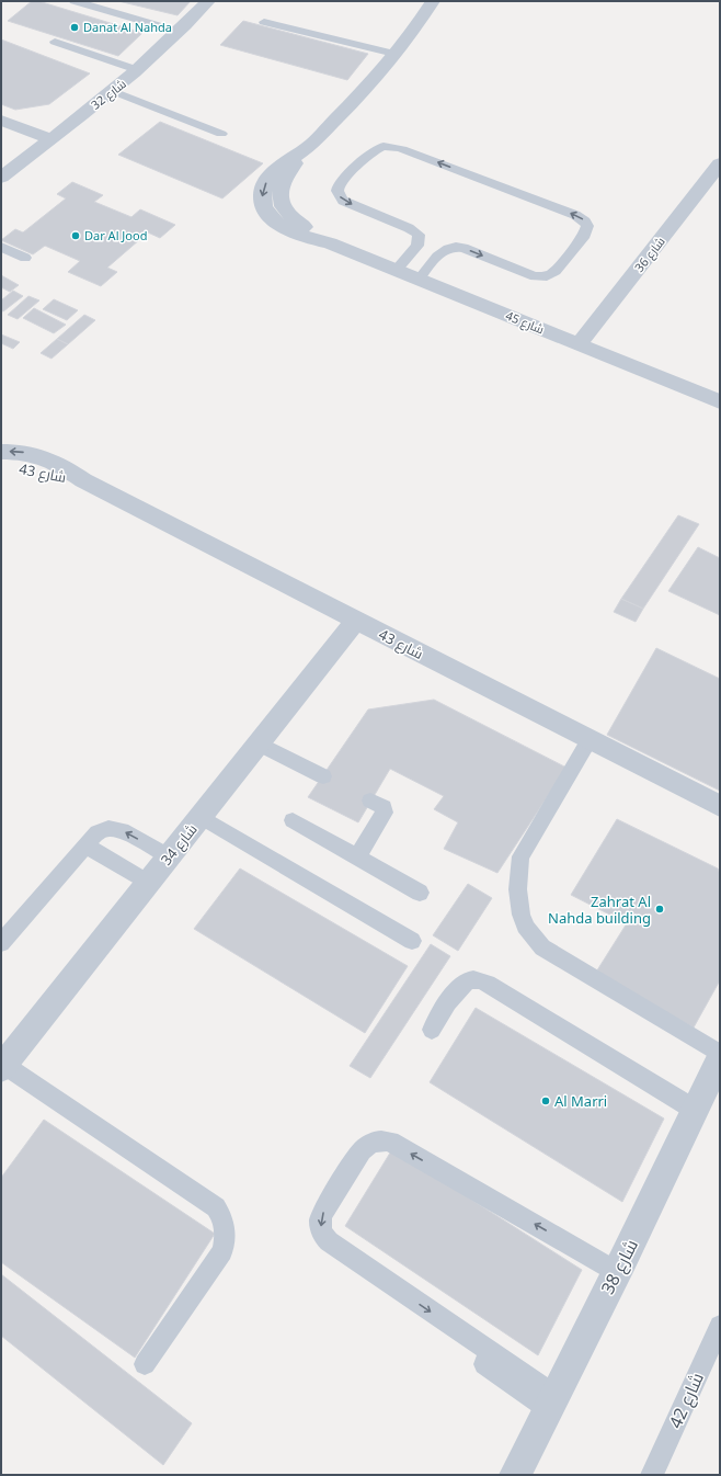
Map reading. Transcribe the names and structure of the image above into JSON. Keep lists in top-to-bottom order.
{
  "streets": {
    "street": [
      "شارع 32",
      "شارع 36",
      "شارع 45",
      "شارع 43",
      "شارع 34",
      "شارع 38"
    ],
    "lane": ["شارع 42"]
  },
  "crossings": [
    ["شارع 36", "شارع 45"],
    ["شارع 43", "شارع 34"]
  ],
  "places": [
    "Danat Al Nahda",
    "Dar Al Jood",
    "Zahrat Al Nahda building",
    "Al Marri"
  ]
}
